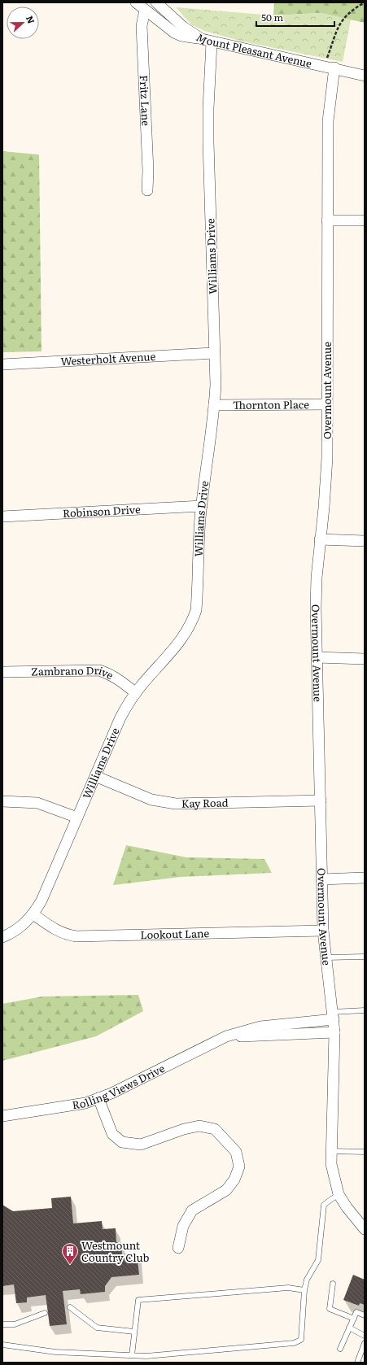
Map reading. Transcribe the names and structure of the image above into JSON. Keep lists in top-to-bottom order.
{
  "streets": {
    "street": [
      "Mount Pleasant Avenue",
      "Fritz Lane",
      "Williams Drive",
      "Westerholt Avenue",
      "Overmount Avenue",
      "Thornton Place",
      "Robinson Drive",
      "Zambrano Drive",
      "Kay Road",
      "Lookout Lane",
      "Rolling Views Drive"
    ]
  },
  "crossings": [
    ["Mount Pleasant Avenue", "Williams Drive"],
    ["Mount Pleasant Avenue", "Overmount Avenue"],
    ["Williams Drive", "Westerholt Avenue"],
    ["Williams Drive", "Thornton Place"],
    ["Williams Drive", "Robinson Drive"],
    ["Williams Drive", "Zambrano Drive"],
    ["Williams Drive", "Kay Road"],
    ["Williams Drive", "Lookout Lane"],
    ["Overmount Avenue", "Thornton Place"],
    ["Overmount Avenue", "Kay Road"],
    ["Overmount Avenue", "Lookout Lane"],
    ["Overmount Avenue", "Rolling Views Drive"]
  ],
  "places": {
    "building": ["Westmount Country Club"]
  },
  "scale_bar": "50 m",
  "north": "right"
}
